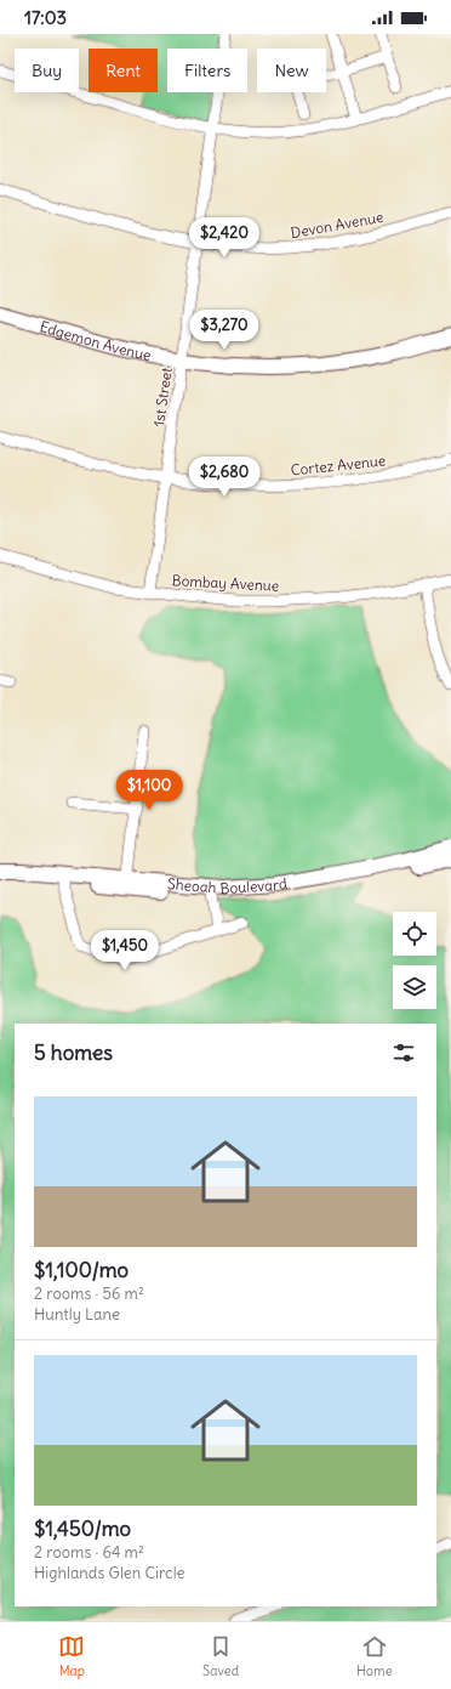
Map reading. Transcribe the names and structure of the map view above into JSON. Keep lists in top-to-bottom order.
{
  "streets": {
    "street": [
      "Devon Avenue",
      "Edgemon Avenue",
      "1st Street",
      "Cortez Avenue",
      "Bombay Avenue",
      "Sheoah Boulevard"
    ]
  },
  "crossings": [
    ["Devon Avenue", "1st Street"],
    ["Edgemon Avenue", "1st Street"],
    ["1st Street", "Cortez Avenue"],
    ["1st Street", "Bombay Avenue"]
  ],
  "page": {
    "status": "17:03",
    "chip": [
      "Buy",
      "Rent",
      "Filters",
      "New"
    ],
    "price": [
      "$2,420",
      "$3,270",
      "$2,680",
      "$1,100",
      "$1,450"
    ],
    "heading": "5 homes",
    "list": [
      {
        "name": "$1,100/mo",
        "note": "2 rooms · 56 m² · Huntly Lane"
      },
      {
        "name": "$1,450/mo",
        "note": "2 rooms · 64 m² · Highlands Glen Circle"
      }
    ],
    "tabs": ["Map", "Saved", "Home"]
  }
}
